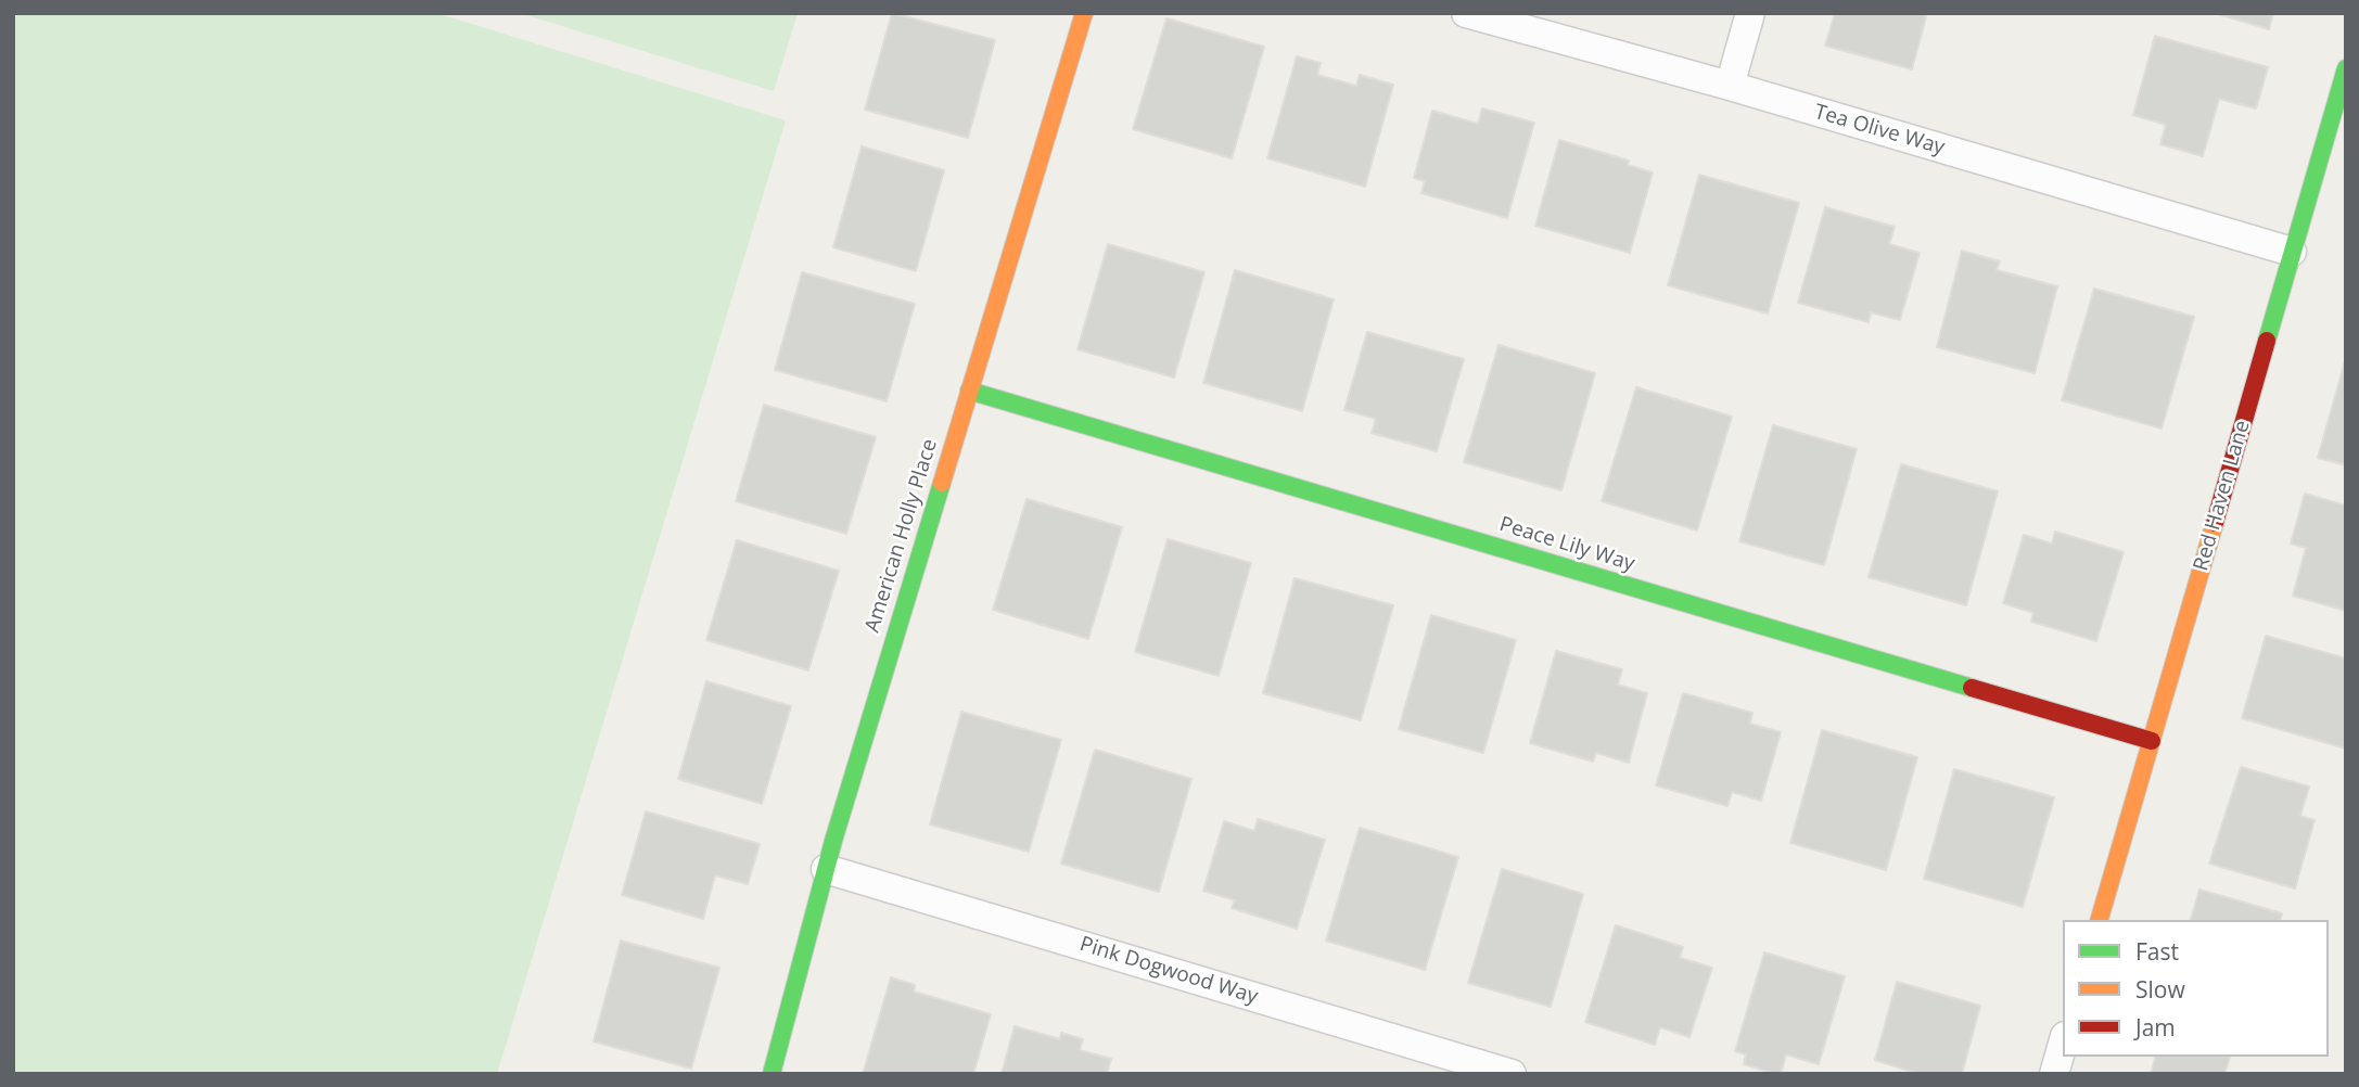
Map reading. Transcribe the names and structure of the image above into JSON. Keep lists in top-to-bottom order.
{
  "streets": {
    "street": [
      "Tea Olive Way",
      "Red Haven Lane",
      "American Holly Place",
      "Peace Lily Way",
      "Pink Dogwood Way"
    ]
  },
  "crossings": [
    ["Tea Olive Way", "Red Haven Lane"],
    ["Red Haven Lane", "Peace Lily Way"],
    ["American Holly Place", "Peace Lily Way"],
    ["American Holly Place", "Pink Dogwood Way"]
  ],
  "legend": ["Fast", "Slow", "Jam"]
}
